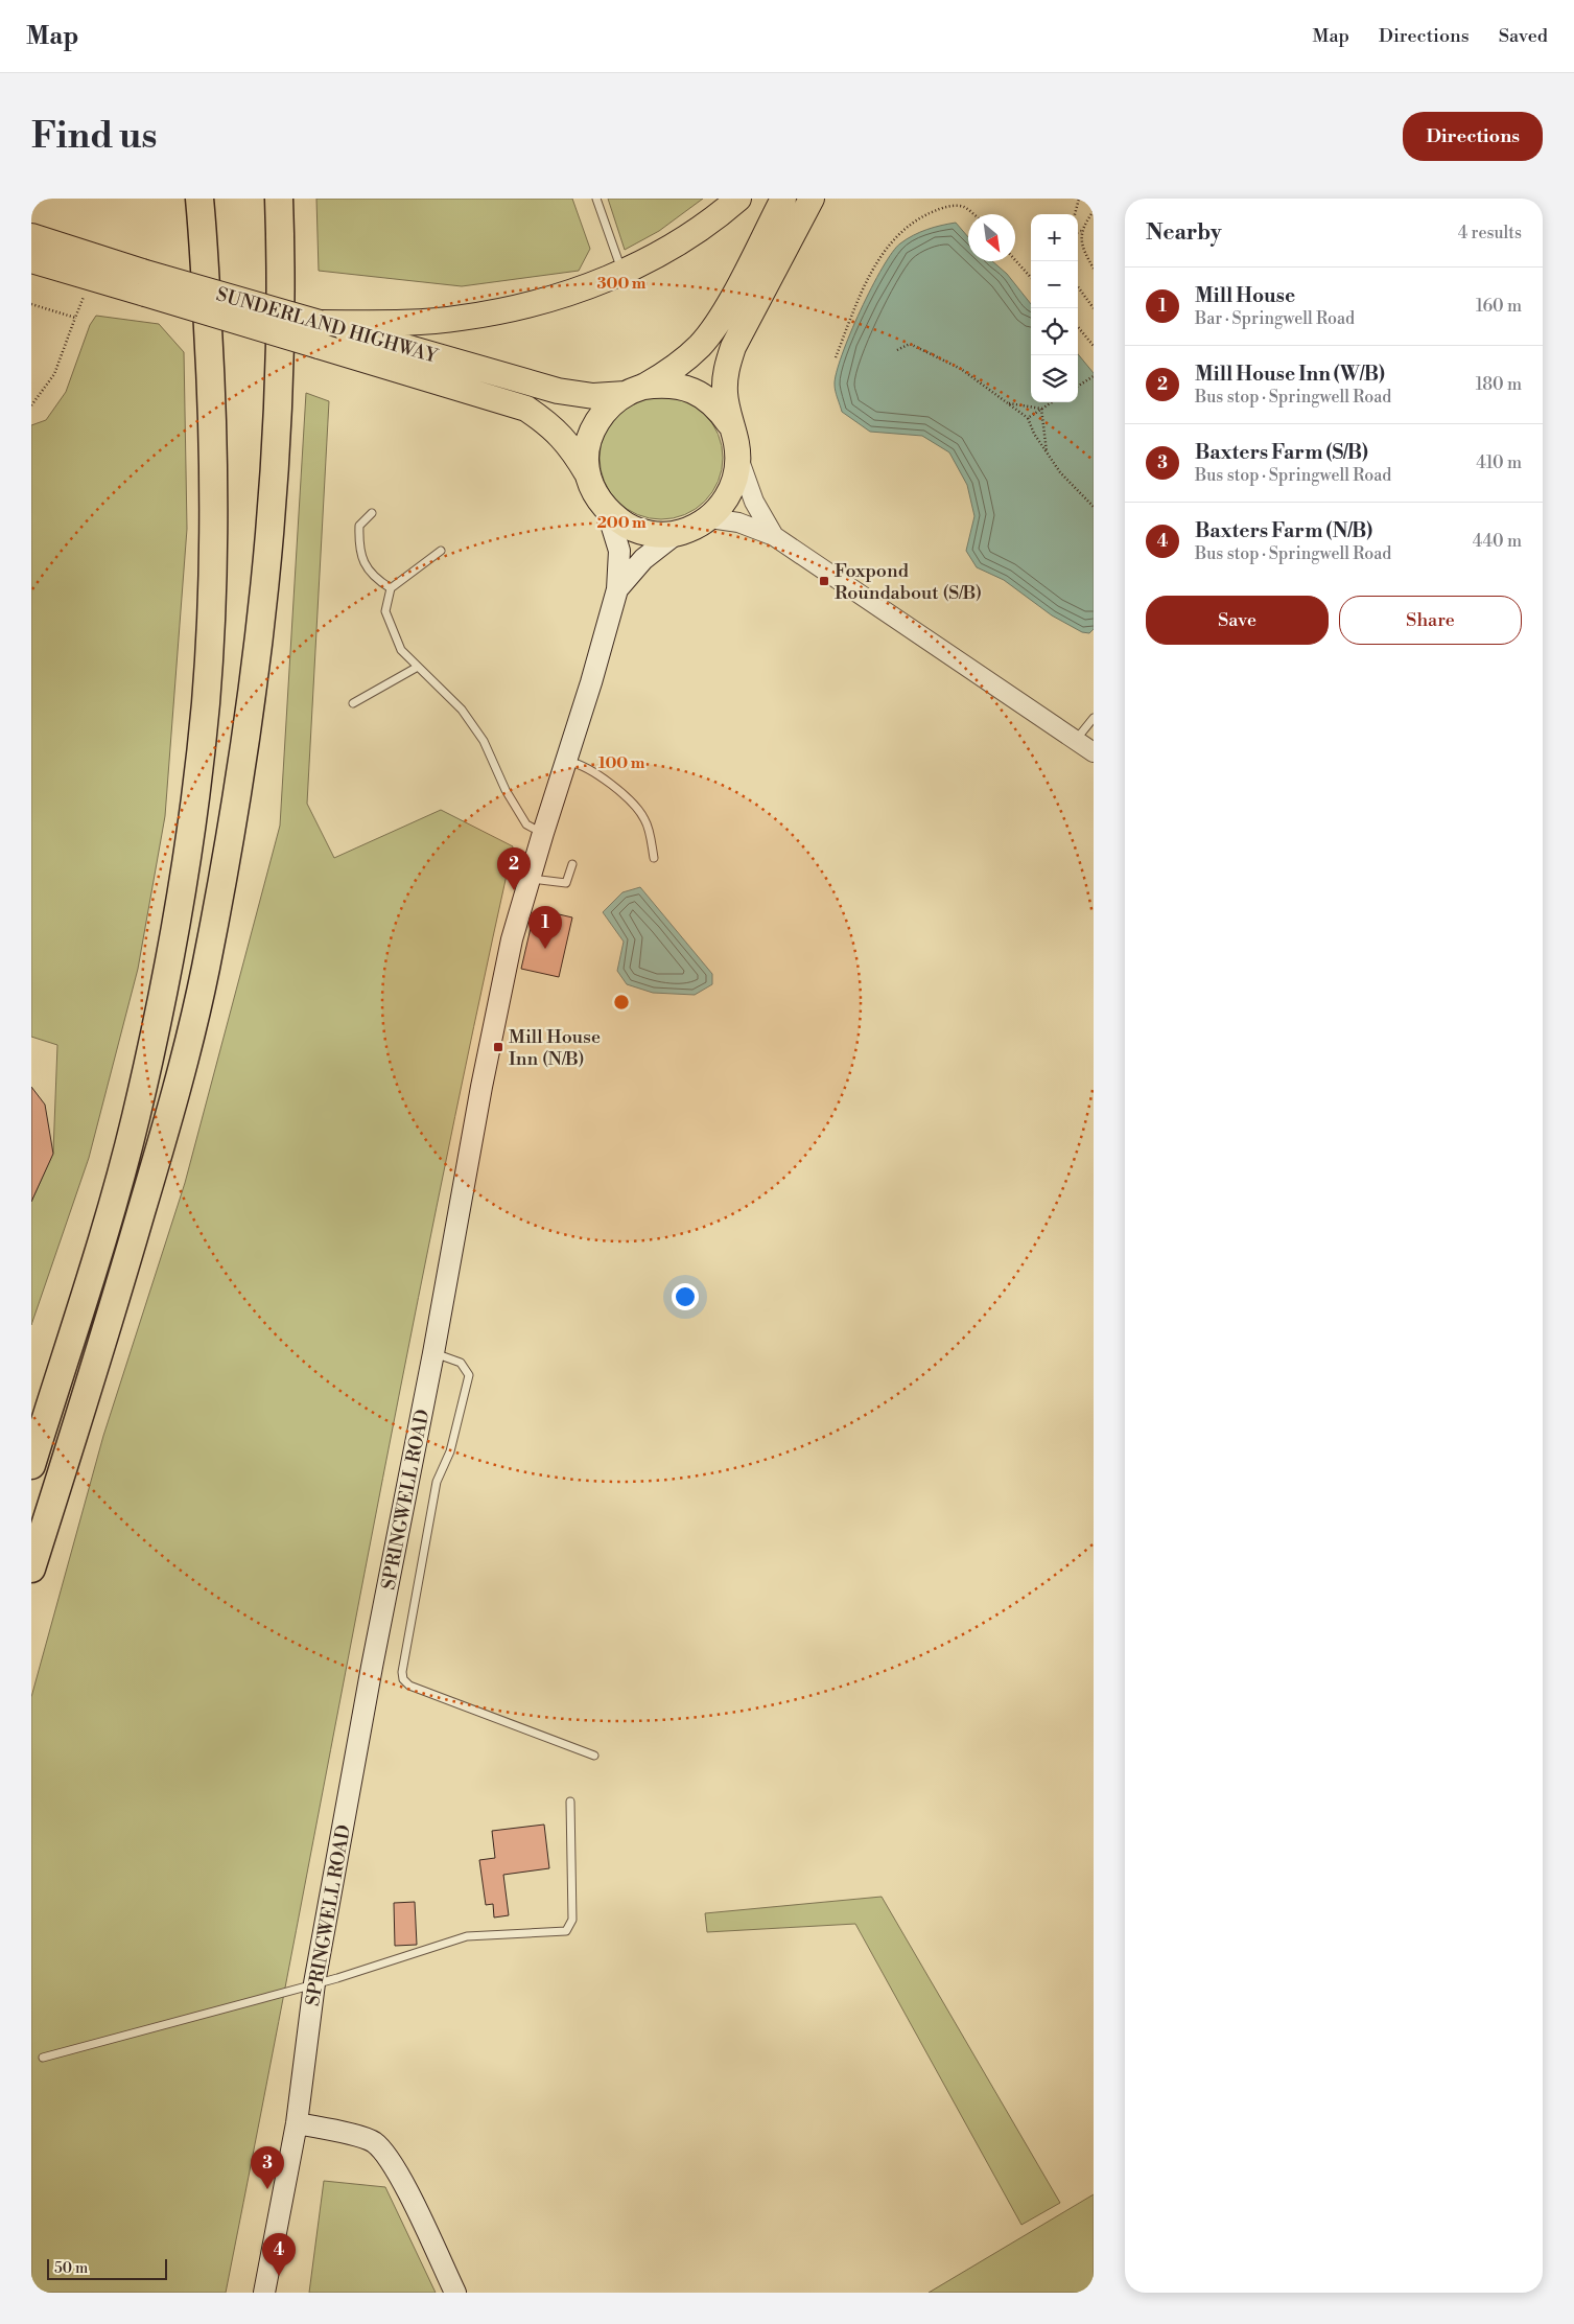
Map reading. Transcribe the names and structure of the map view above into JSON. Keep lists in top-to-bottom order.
{
  "streets": {
    "highway": ["SUNDERLAND HIGHWAY"],
    "main road": ["SPRINGWELL ROAD"]
  },
  "places": {
    "transit": ["Foxpond Roundabout (S/B)", "Mill House Inn (N/B)"]
  },
  "scale_bar": "50 m",
  "north": "bottom right",
  "page": {
    "header": "Map",
    "nav": ["Map", "Directions", "Saved"],
    "buttons": [
      "Directions",
      ["Save", "Share"]
    ],
    "title": "Find us",
    "heading": ["Nearby", "4 results"],
    "map_buttons": ["+", "−"],
    "list": [
      {
        "mark": "1",
        "name": "Mill House",
        "note": "Bar · Springwell Road",
        "value": "160 m"
      },
      {
        "mark": "2",
        "name": "Mill House Inn (W/B)",
        "note": "Bus stop · Springwell Road",
        "value": "180 m"
      },
      {
        "mark": "3",
        "name": "Baxters Farm (S/B)",
        "note": "Bus stop · Springwell Road",
        "value": "410 m"
      },
      {
        "mark": "4",
        "name": "Baxters Farm (N/B)",
        "note": "Bus stop · Springwell Road",
        "value": "440 m"
      }
    ],
    "pins": [
      "2",
      "1",
      "3",
      "4"
    ],
    "scale": "50 m"
  },
  "rings": ["300 m", "200 m", "100 m"]
}
